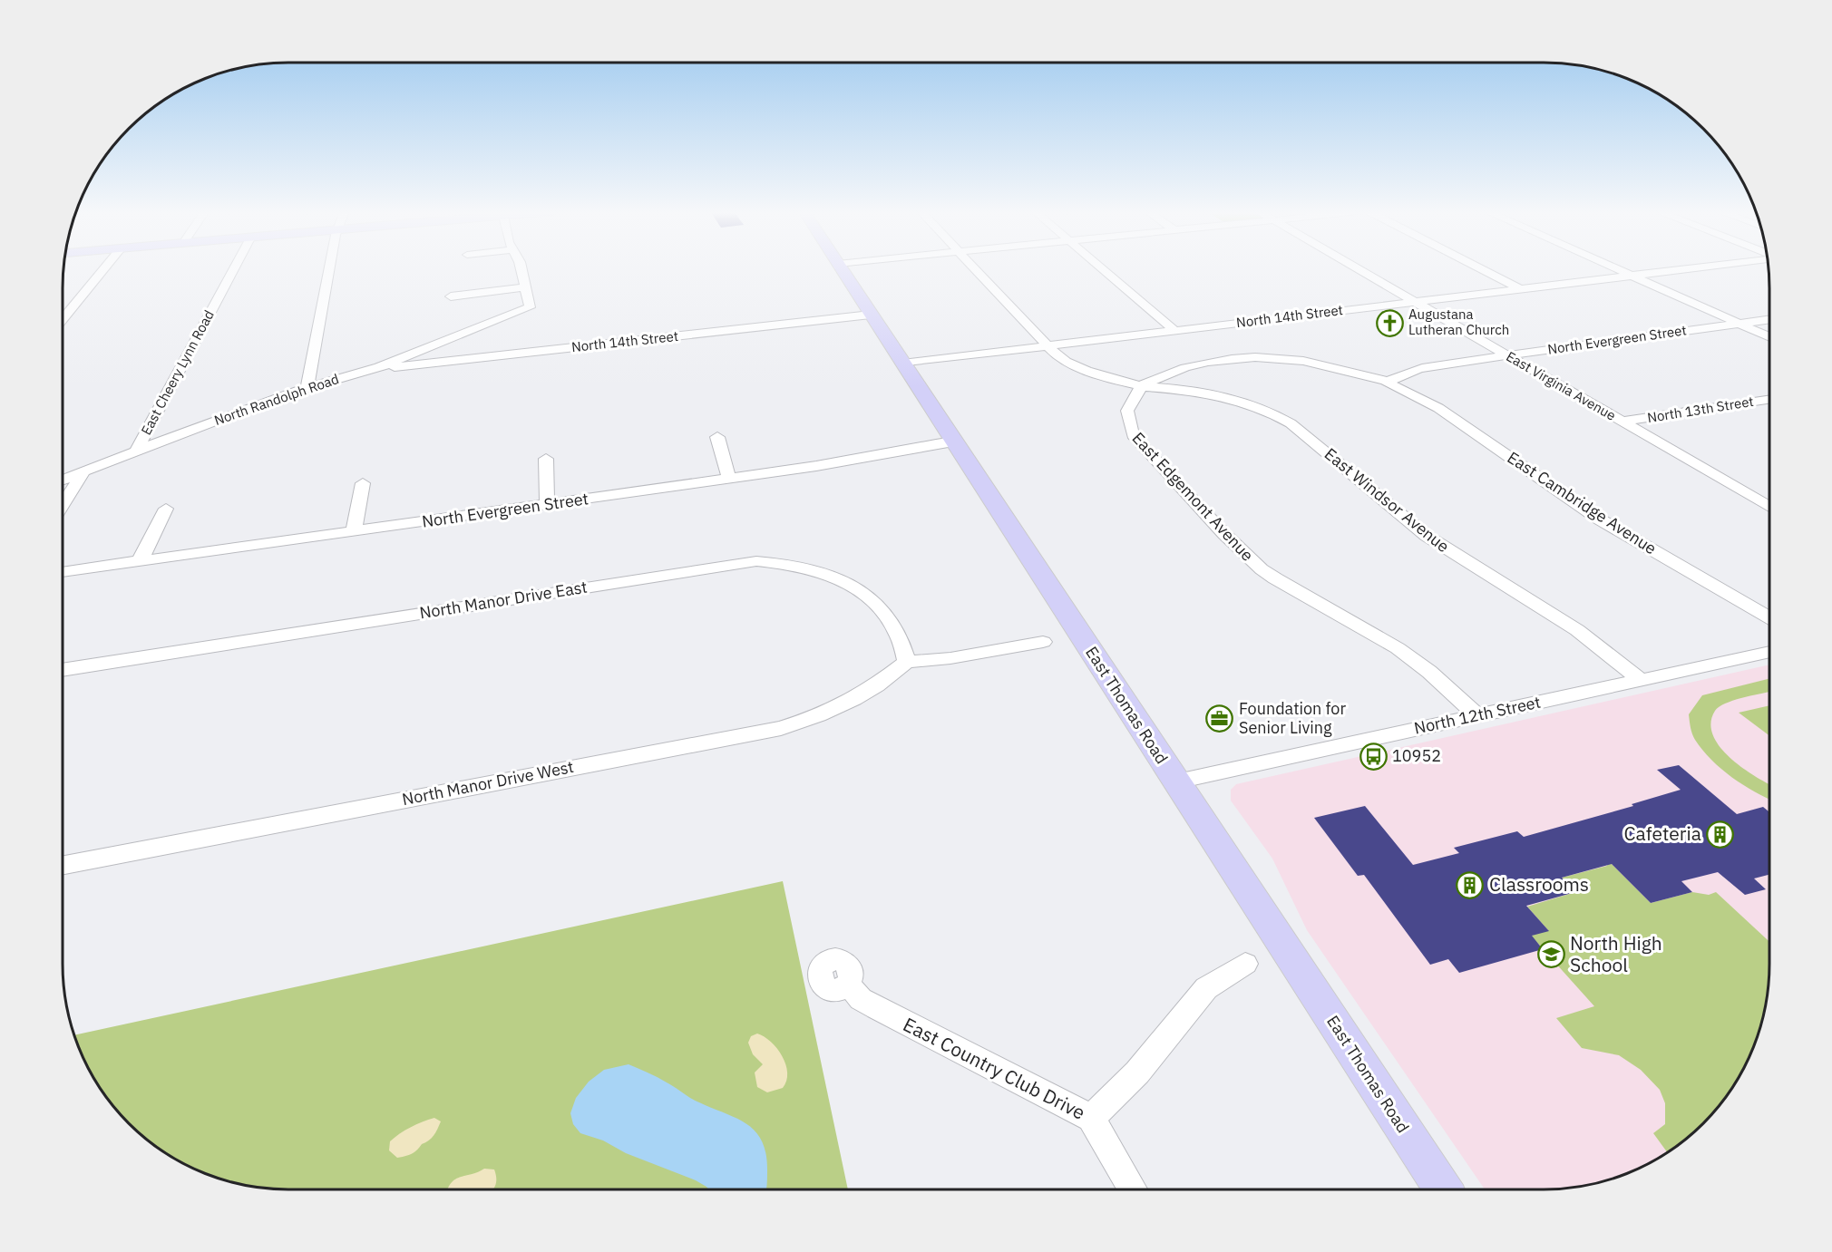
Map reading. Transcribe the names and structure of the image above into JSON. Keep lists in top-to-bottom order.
{
  "streets": {
    "main road": ["East Thomas Road"],
    "street": [
      "North 14th Street",
      "North Evergreen Street",
      "East Cheery Lynn Road",
      "East Virginia Avenue",
      "North Randolph Road",
      "North 13th Street",
      "East Edgemont Avenue",
      "East Windsor Avenue",
      "East Cambridge Avenue",
      "North Manor Drive East",
      "North 12th Street",
      "North Manor Drive West",
      "East Country Club Drive"
    ]
  },
  "crossings": [
    ["North 14th Street", "East Virginia Avenue"],
    ["North 14th Street", "North Randolph Road"],
    ["North 14th Street", "East Thomas Road"],
    ["North Evergreen Street", "East Virginia Avenue"],
    ["North Evergreen Street", "East Cambridge Avenue"],
    ["North Evergreen Street", "East Thomas Road"],
    ["East Cheery Lynn Road", "North Randolph Road"],
    ["East Virginia Avenue", "North 13th Street"],
    ["East Edgemont Avenue", "East Windsor Avenue"],
    ["East Edgemont Avenue", "North 12th Street"],
    ["East Windsor Avenue", "North 12th Street"],
    ["North Manor Drive East", "North Manor Drive West"],
    ["East Thomas Road", "North 12th Street"]
  ],
  "places": {
    "church": ["Augustana Lutheran Church"],
    "office": ["Foundation for Senior Living"],
    "bus stop": ["10952"],
    "building": ["Cafeteria", "Classrooms"],
    "school or university": ["North High School"]
  }
}
